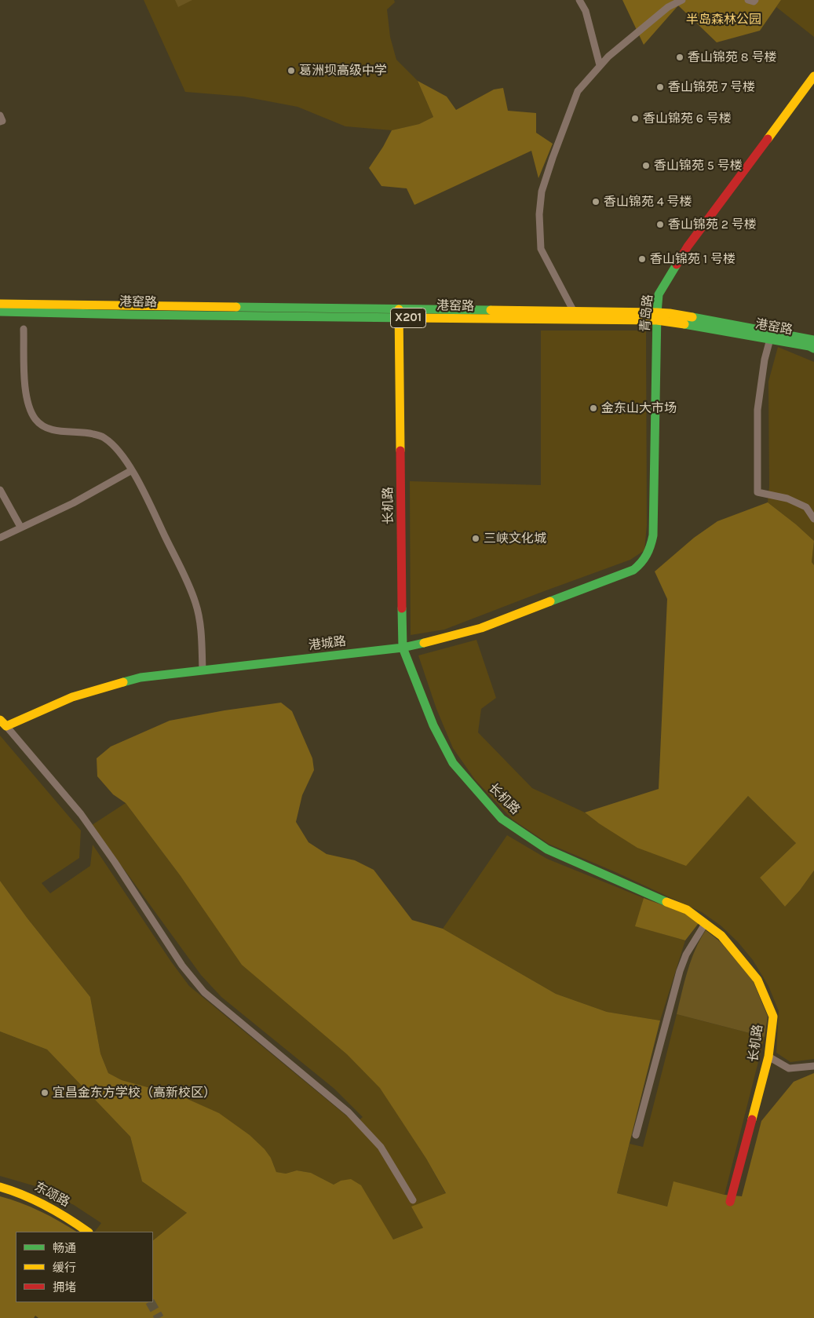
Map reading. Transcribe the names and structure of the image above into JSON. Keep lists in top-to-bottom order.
{
  "streets": {
    "street": [
      "港窑路",
      "青岛路",
      "X201",
      "长机路",
      "港城路",
      "东颂路"
    ]
  },
  "crossings": [
    ["港窑路", "青岛路"],
    ["港窑路", "长机路"],
    ["青岛路", "港城路"],
    ["长机路", "港城路"]
  ],
  "parks": ["半岛森林公园"],
  "places": [
    "香山锦苑 8 号楼",
    "葛洲坝高级中学",
    "香山锦苑 7 号楼",
    "香山锦苑 6 号楼",
    "香山锦苑 5 号楼",
    "香山锦苑 4 号楼",
    "香山锦苑 2 号楼",
    "香山锦苑 1 号楼",
    "金东山大市场",
    "三峡文化城",
    "宜昌金东方学校（高新校区）"
  ],
  "legend": ["畅通", "缓行", "拥堵"]
}
